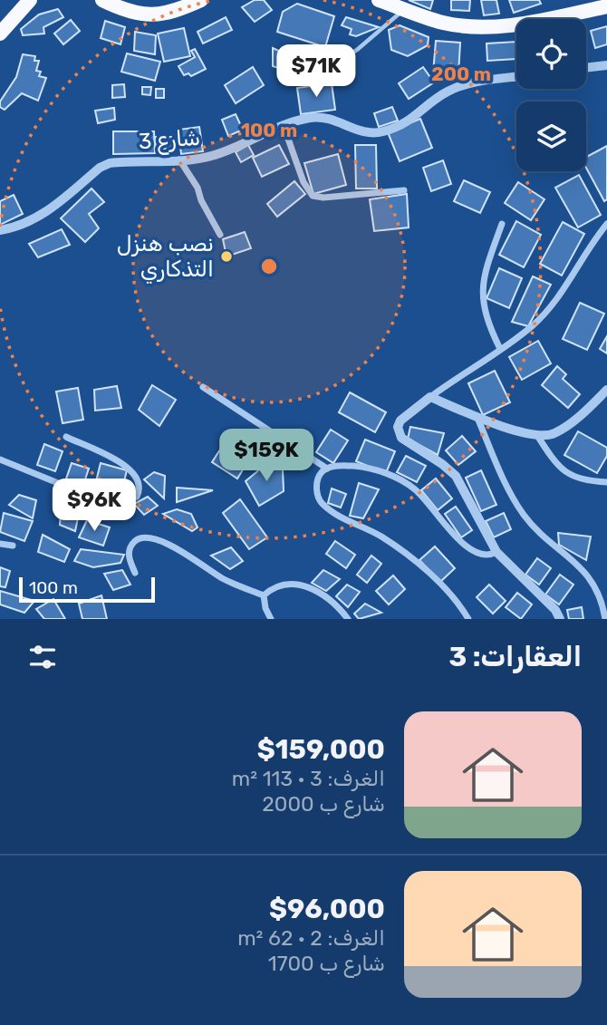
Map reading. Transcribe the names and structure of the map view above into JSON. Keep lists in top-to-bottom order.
{
  "streets": {
    "street": ["شارع 3"]
  },
  "places": ["نصب هنزل التذكاري"],
  "scale_bar": "100 m",
  "page": {
    "price": ["$71K", "$159K", "$96K"],
    "scale": "100 m",
    "heading": "العقارات: 3",
    "list": [
      {
        "name": "$159,000",
        "note": "الغرف: 3 · 113 m² · شارع ب 2000"
      },
      {
        "name": "$96,000",
        "note": "الغرف: 2 · 62 m² · شارع ب 1700"
      }
    ]
  },
  "rings": ["200 m", "100 m"]
}
